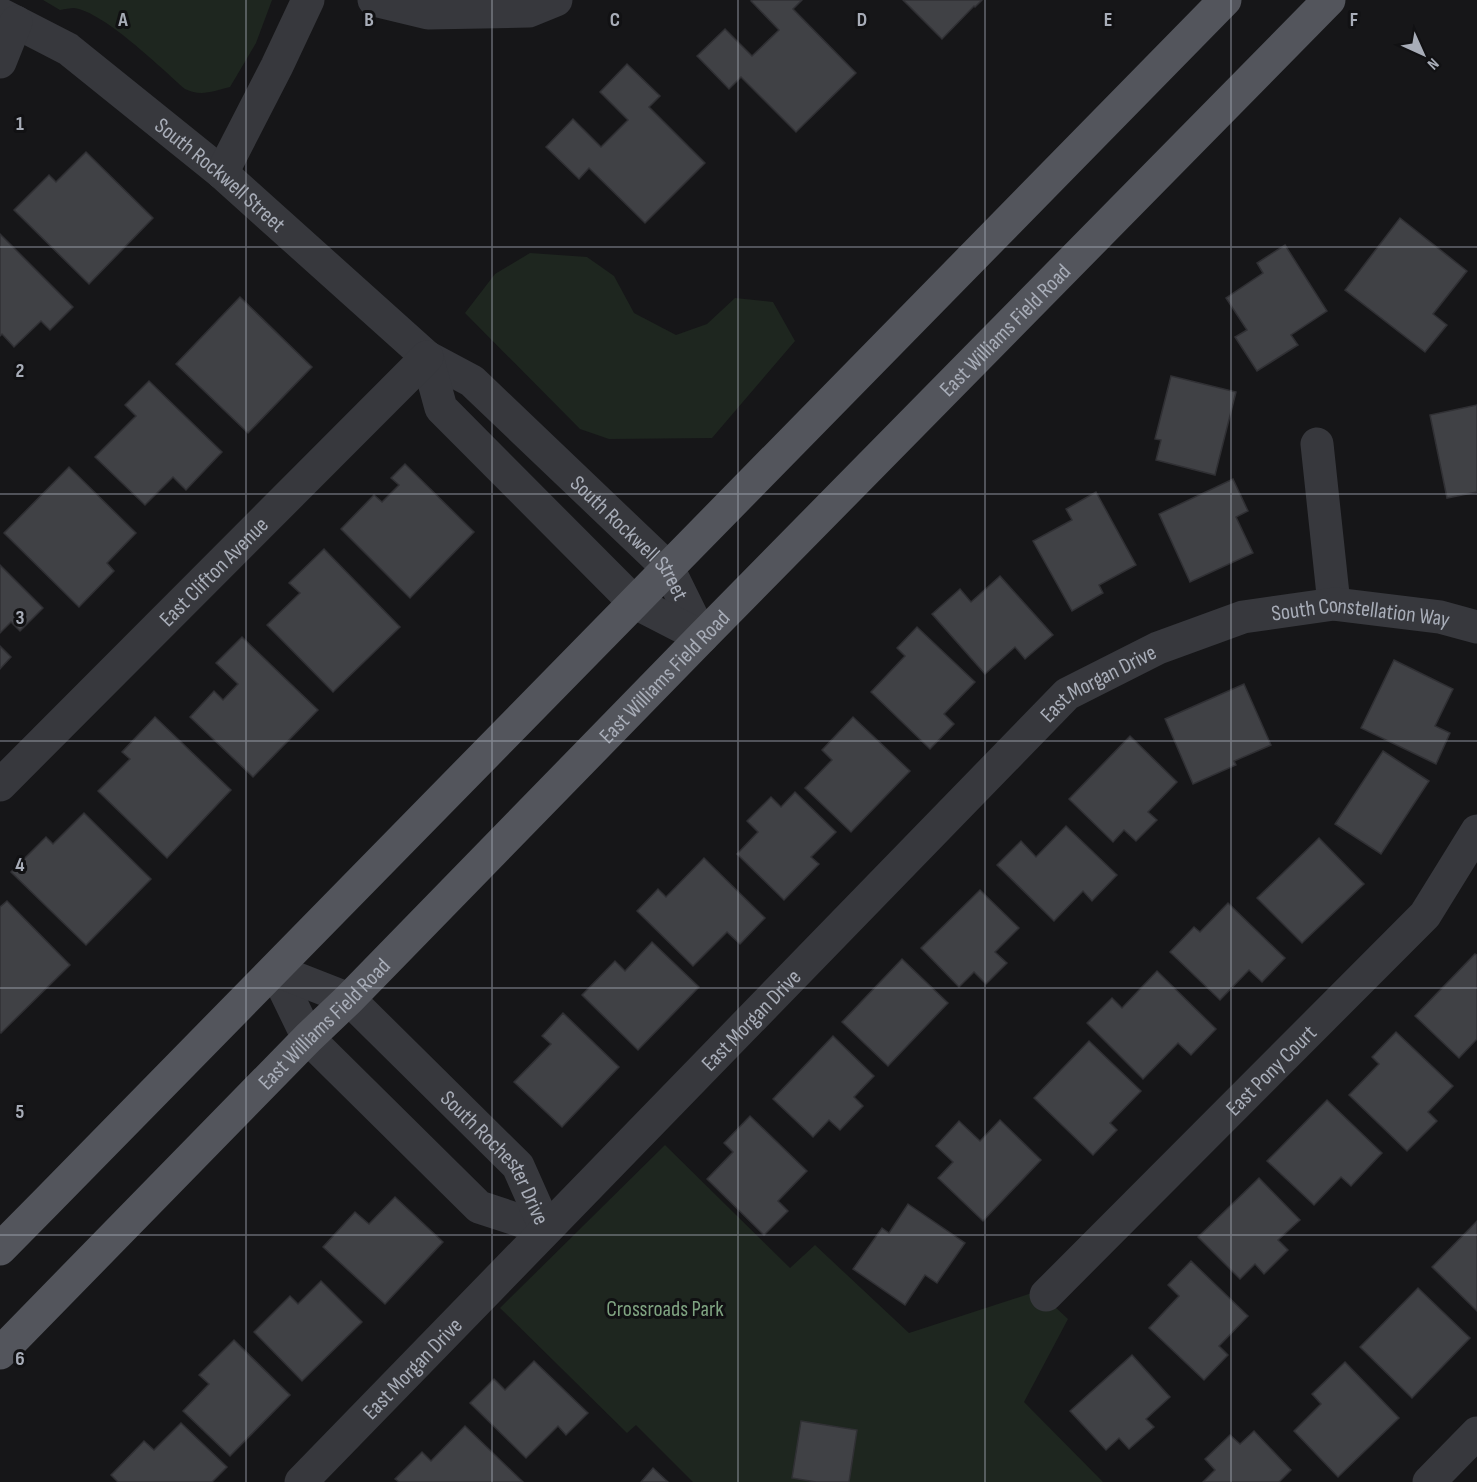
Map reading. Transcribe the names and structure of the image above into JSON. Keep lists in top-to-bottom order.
{
  "streets": {
    "main road": ["East Williams Field Road"],
    "street": [
      "South Rockwell Street",
      "East Clifton Avenue",
      "South Constellation Way",
      "East Morgan Drive",
      "East Pony Court",
      "South Rochester Drive"
    ]
  },
  "crossings": [
    ["South Rockwell Street", "East Williams Field Road"],
    ["South Rockwell Street", "East Clifton Avenue"],
    ["East Williams Field Road", "South Rochester Drive"],
    ["South Constellation Way", "East Morgan Drive"],
    ["East Morgan Drive", "South Rochester Drive"]
  ],
  "parks": ["Crossroads Park"],
  "north": "bottom right",
  "grid": {
    "columns": [
      "A",
      "B",
      "C",
      "D",
      "E",
      "F"
    ],
    "rows": [
      "1",
      "2",
      "3",
      "4",
      "5",
      "6"
    ]
  }
}
